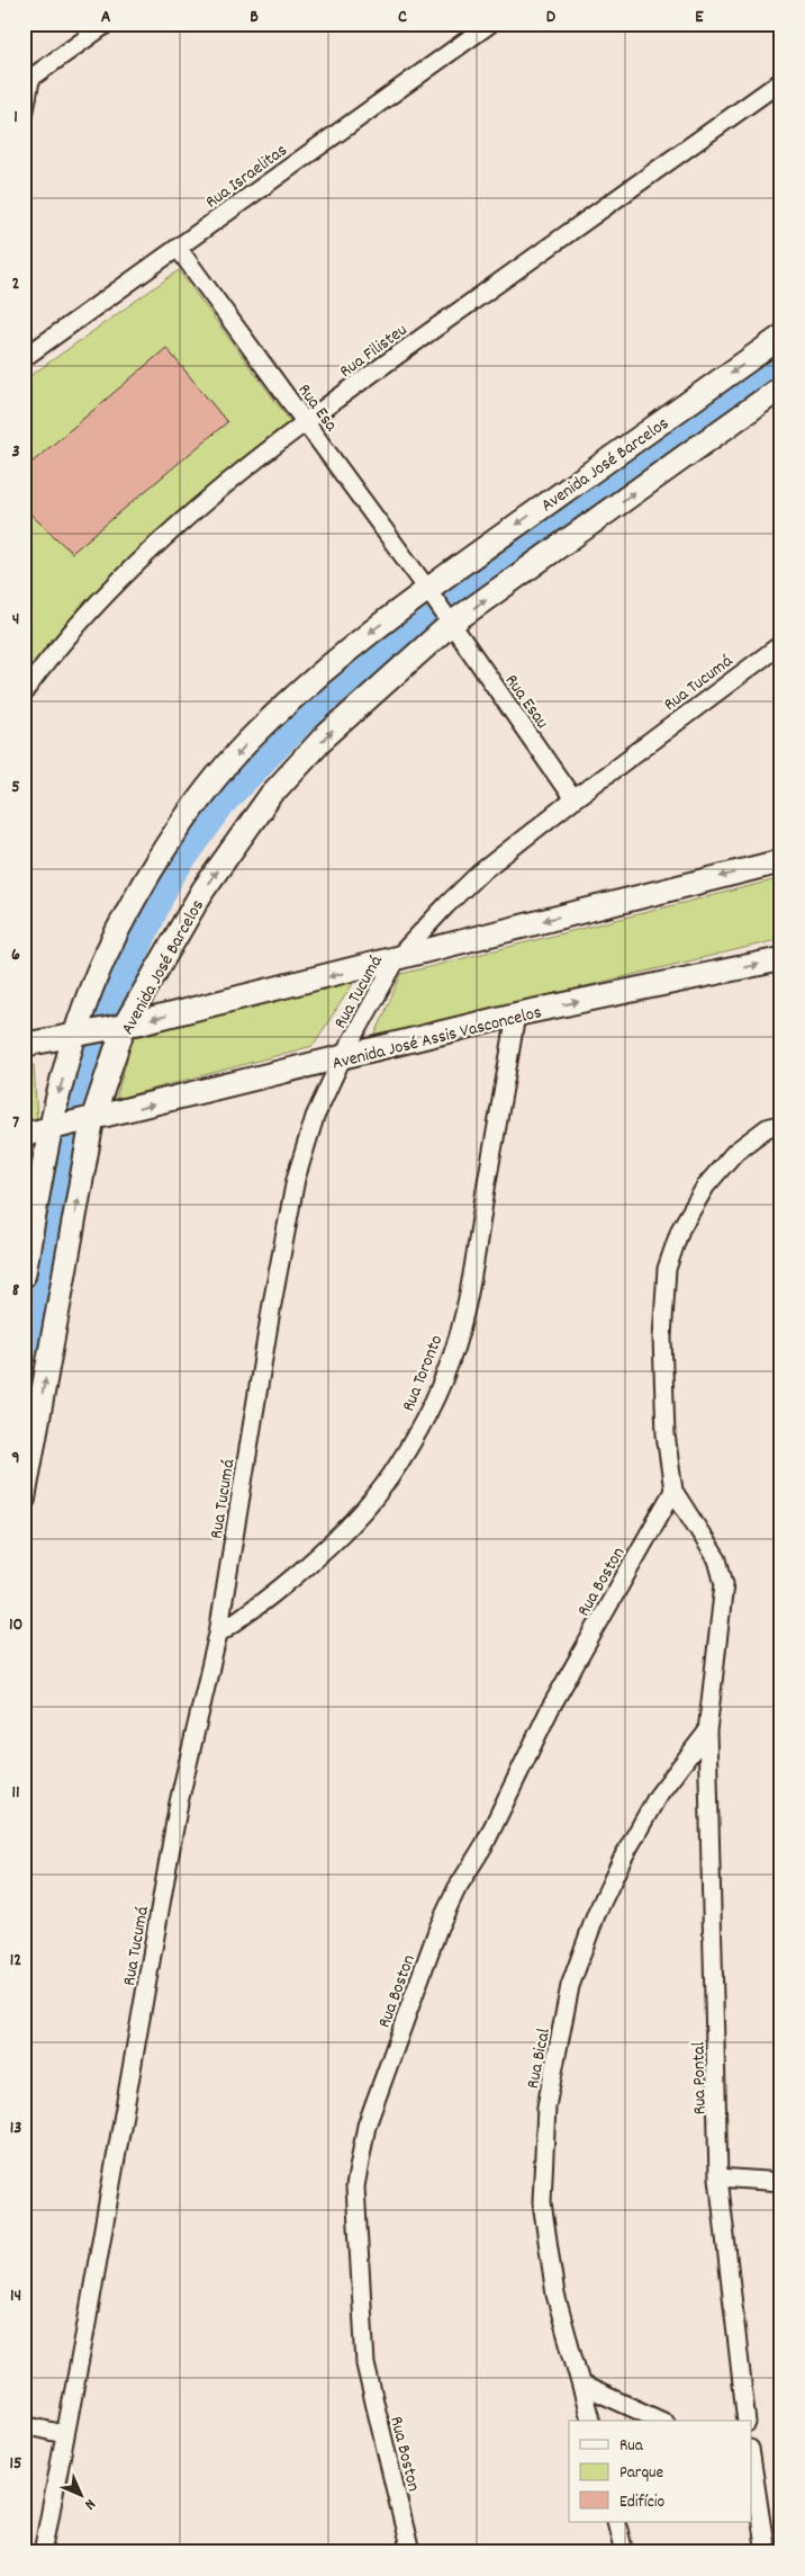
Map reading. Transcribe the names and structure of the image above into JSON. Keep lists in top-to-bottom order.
{
  "streets": {
    "street": [
      "Rua Israelitas",
      "Rua Filisteu",
      "Rua Esa",
      "Avenida José Barcelos",
      "Rua Tucumá",
      "Rua Esau",
      "Avenida José Assis Vasconcelos",
      "Rua Toronto",
      "Rua Boston",
      "Rua Bical",
      "Rua Pontal"
    ]
  },
  "crossings": [
    ["Rua Israelitas", "Rua Esa"],
    ["Rua Filisteu", "Rua Esa"],
    ["Rua Esa", "Avenida José Barcelos"],
    ["Avenida José Barcelos", "Rua Esau"],
    ["Avenida José Barcelos", "Avenida José Assis Vasconcelos"],
    ["Rua Tucumá", "Rua Esau"],
    ["Rua Tucumá", "Avenida José Assis Vasconcelos"],
    ["Rua Tucumá", "Rua Toronto"],
    ["Avenida José Assis Vasconcelos", "Rua Toronto"],
    ["Rua Bical", "Rua Pontal"]
  ],
  "legend": ["Rua", "Parque", "Edifício"],
  "north": "bottom right",
  "grid": {
    "columns": [
      "A",
      "B",
      "C",
      "D",
      "E"
    ],
    "rows": [
      "1",
      "2",
      "3",
      "4",
      "5",
      "6",
      "7",
      "8",
      "9",
      "10",
      "11",
      "12",
      "13",
      "14",
      "15"
    ]
  }
}
